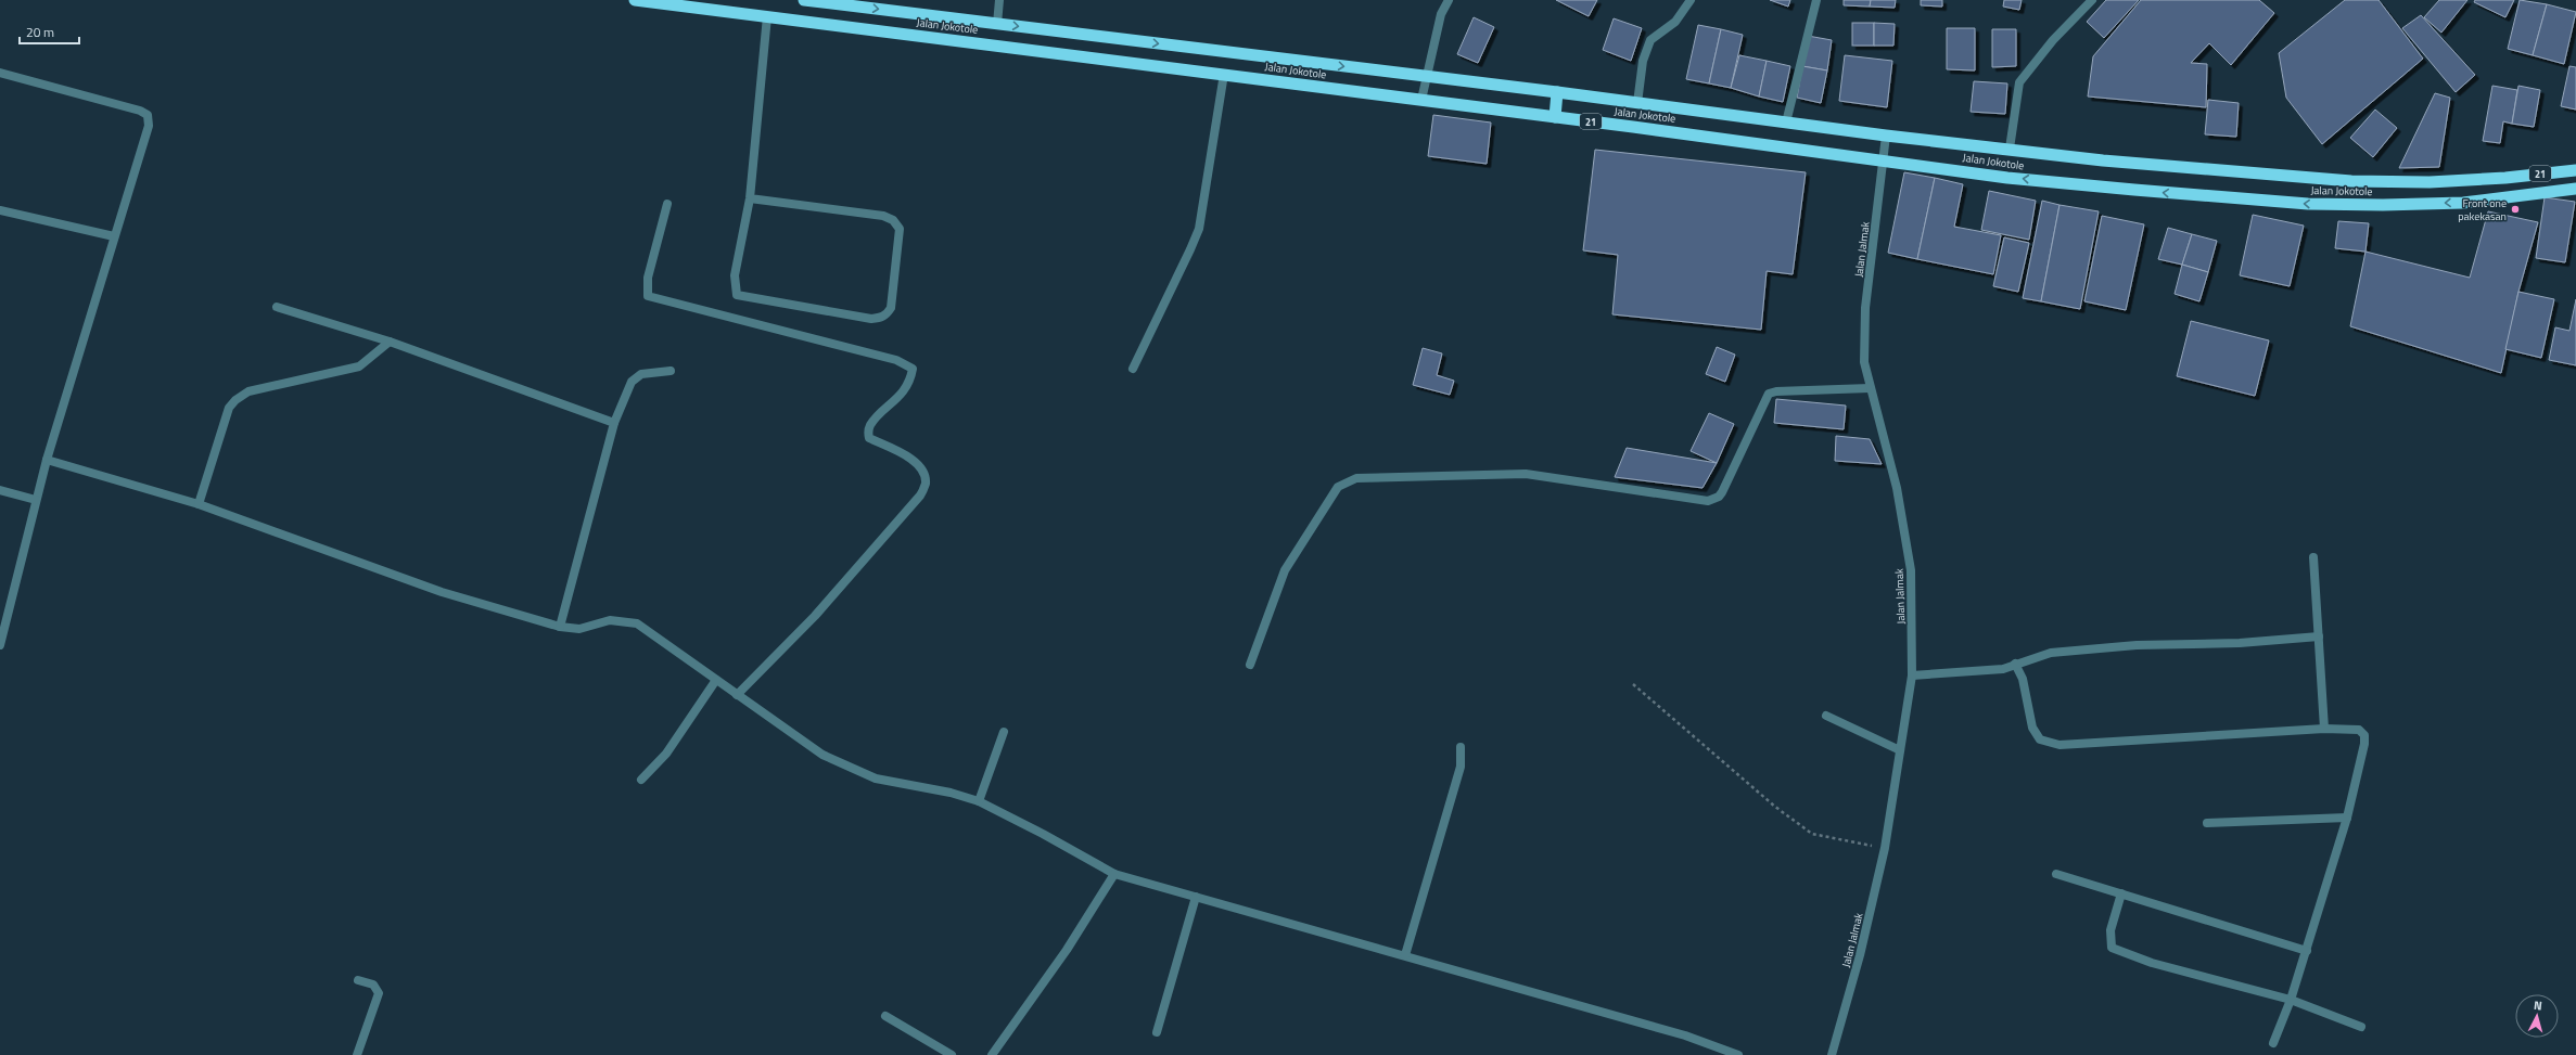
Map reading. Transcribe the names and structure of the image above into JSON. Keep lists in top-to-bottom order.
{
  "streets": {
    "highway": ["Jalan Jokotole", "21"],
    "street": ["Jalan Jalmak"]
  },
  "crossings": [
    ["Jalan Jokotole", "Jalan Jalmak"]
  ],
  "places": ["Front one pakekasan"],
  "scale_bar": "20 m",
  "north": "top"
}
